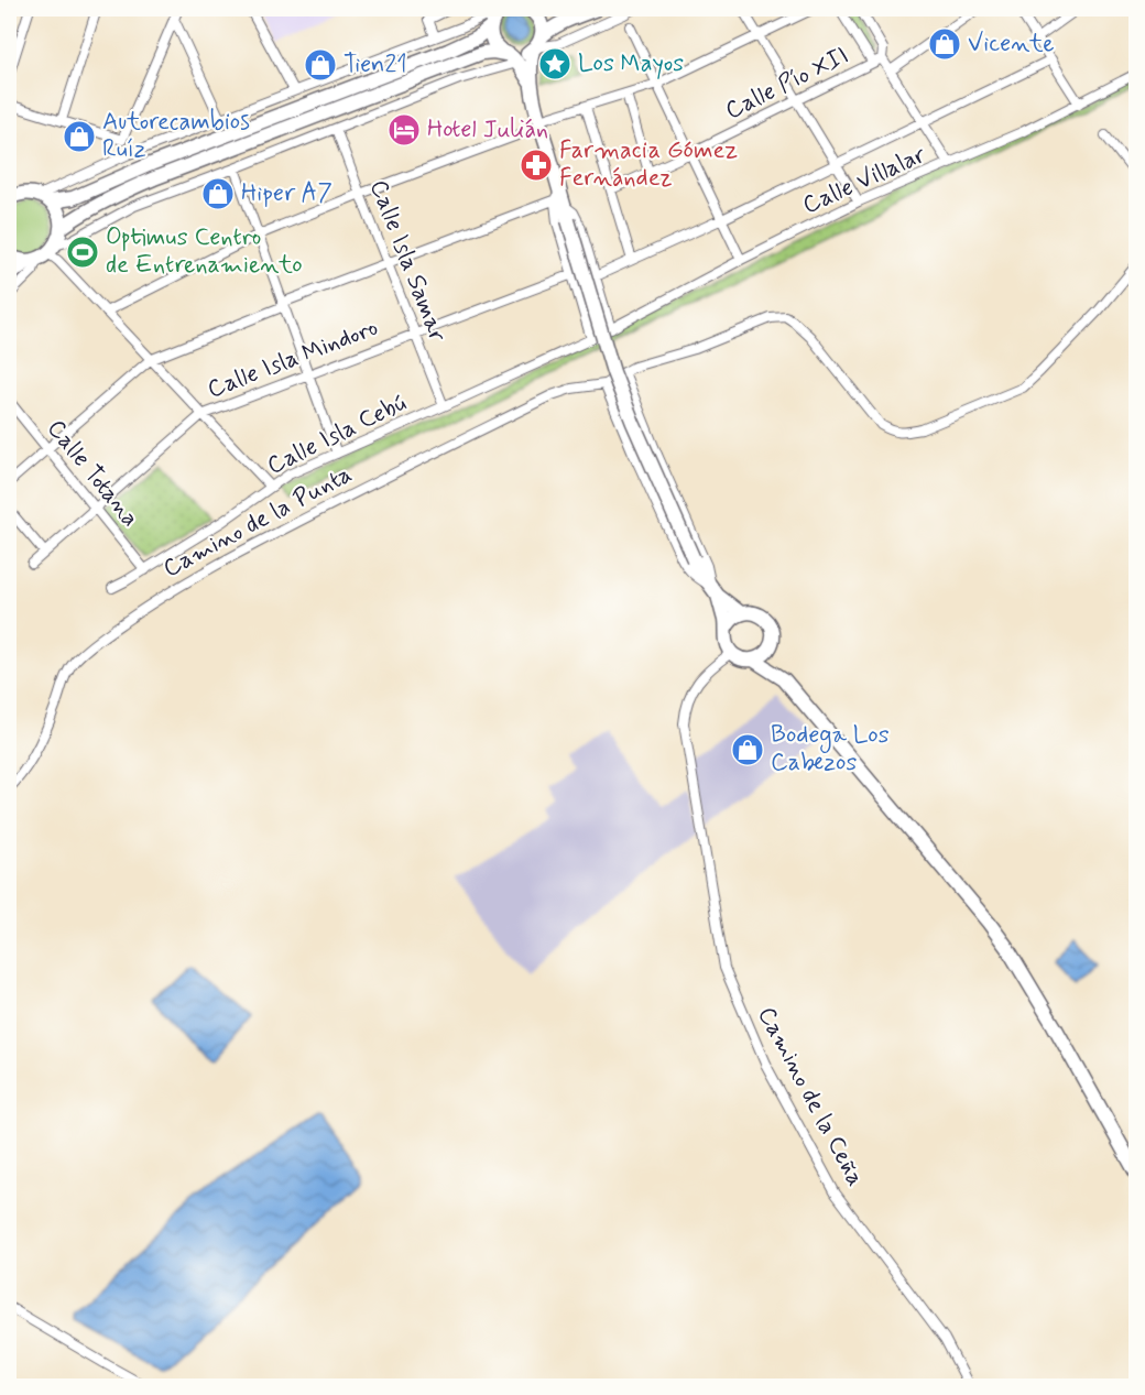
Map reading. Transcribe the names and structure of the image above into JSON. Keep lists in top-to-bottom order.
{
  "streets": {
    "street": [
      "Calle Pío XII",
      "Calle Villalar",
      "Calle Isla Samar",
      "Calle Isla Mindoro",
      "Calle Isla Cebú",
      "Calle Totana",
      "Camino de la Punta",
      "Camino de la Ceña"
    ]
  },
  "crossings": [
    ["Calle Villalar", "Calle Isla Cebú"],
    ["Calle Isla Samar", "Calle Isla Mindoro"],
    ["Calle Isla Samar", "Calle Isla Cebú"],
    ["Calle Isla Mindoro", "Calle Totana"],
    ["Calle Isla Cebú", "Calle Totana"]
  ],
  "places": {
    "shop": [
      "Vicente",
      "Tien21",
      "Autorecambios Ruíz",
      "Hiper A7",
      "Bodega Los Cabezos"
    ],
    "place": ["Los Mayos"],
    "hotel": ["Hotel Julián"],
    "pharmacy": ["Farmacia Gómez Fernández"],
    "sports": ["Optimus Centro de Entrenamiento"]
  }
}
